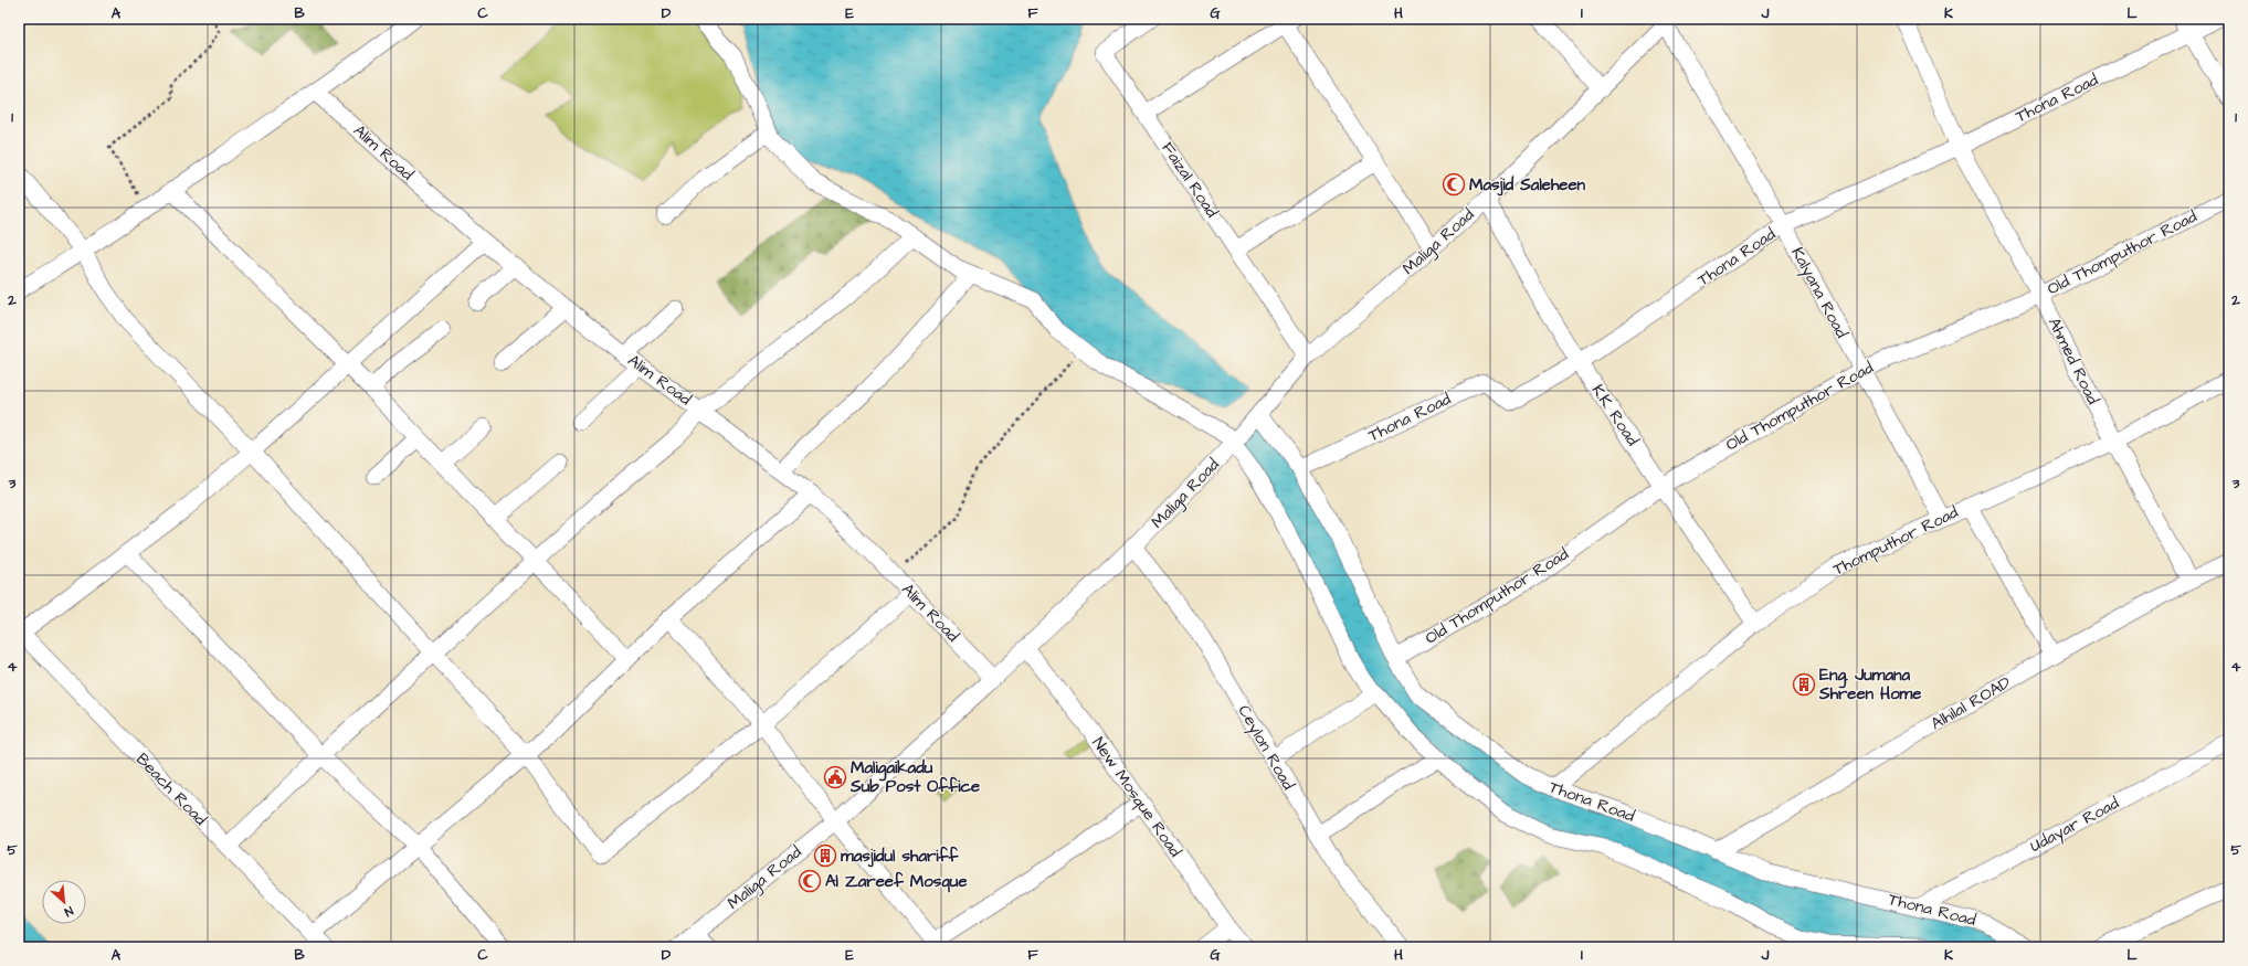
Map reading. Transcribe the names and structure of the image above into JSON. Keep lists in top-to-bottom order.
{
  "streets": {
    "street": [
      "Thona Road",
      "Alim Road",
      "Faizal Road",
      "Maliga Road",
      "Old Thomputhor Road",
      "Kalyana Road",
      "Ahmed Road",
      "K.K. Road",
      "Thomputhor Road",
      "Alhilal ROAD",
      "Ceylon Road",
      "Beach Road",
      "New Mosque Road",
      "Udayar Road"
    ]
  },
  "crossings": [
    ["Thona Road", "Maliga Road"],
    ["Thona Road", "Old Thomputhor Road"],
    ["Thona Road", "Kalyana Road"],
    ["Thona Road", "Ahmed Road"],
    ["Thona Road", "K.K. Road"],
    ["Thona Road", "Thomputhor Road"],
    ["Thona Road", "Alhilal ROAD"],
    ["Thona Road", "Udayar Road"],
    ["Alim Road", "Maliga Road"],
    ["Faizal Road", "Maliga Road"],
    ["Maliga Road", "Kalyana Road"],
    ["Maliga Road", "K.K. Road"],
    ["Maliga Road", "Ceylon Road"],
    ["Maliga Road", "New Mosque Road"],
    ["Old Thomputhor Road", "Kalyana Road"],
    ["Old Thomputhor Road", "Ahmed Road"],
    ["Old Thomputhor Road", "K.K. Road"],
    ["Kalyana Road", "Thomputhor Road"],
    ["Ahmed Road", "Thomputhor Road"],
    ["Ahmed Road", "Alhilal ROAD"],
    ["K.K. Road", "Thomputhor Road"]
  ],
  "places": {
    "mosque": ["Masjid Saleheen", "Al Zareef Mosque"],
    "building": ["Eng. Jumana Shreen Home", "masjidul shariff"],
    "public building": ["Maligaikadu Sub Post Office"]
  },
  "north": "bottom right",
  "grid": {
    "columns": [
      "A",
      "B",
      "C",
      "D",
      "E",
      "F",
      "G",
      "H",
      "I",
      "J",
      "K",
      "L"
    ],
    "rows": [
      "1",
      "2",
      "3",
      "4",
      "5"
    ]
  }
}
